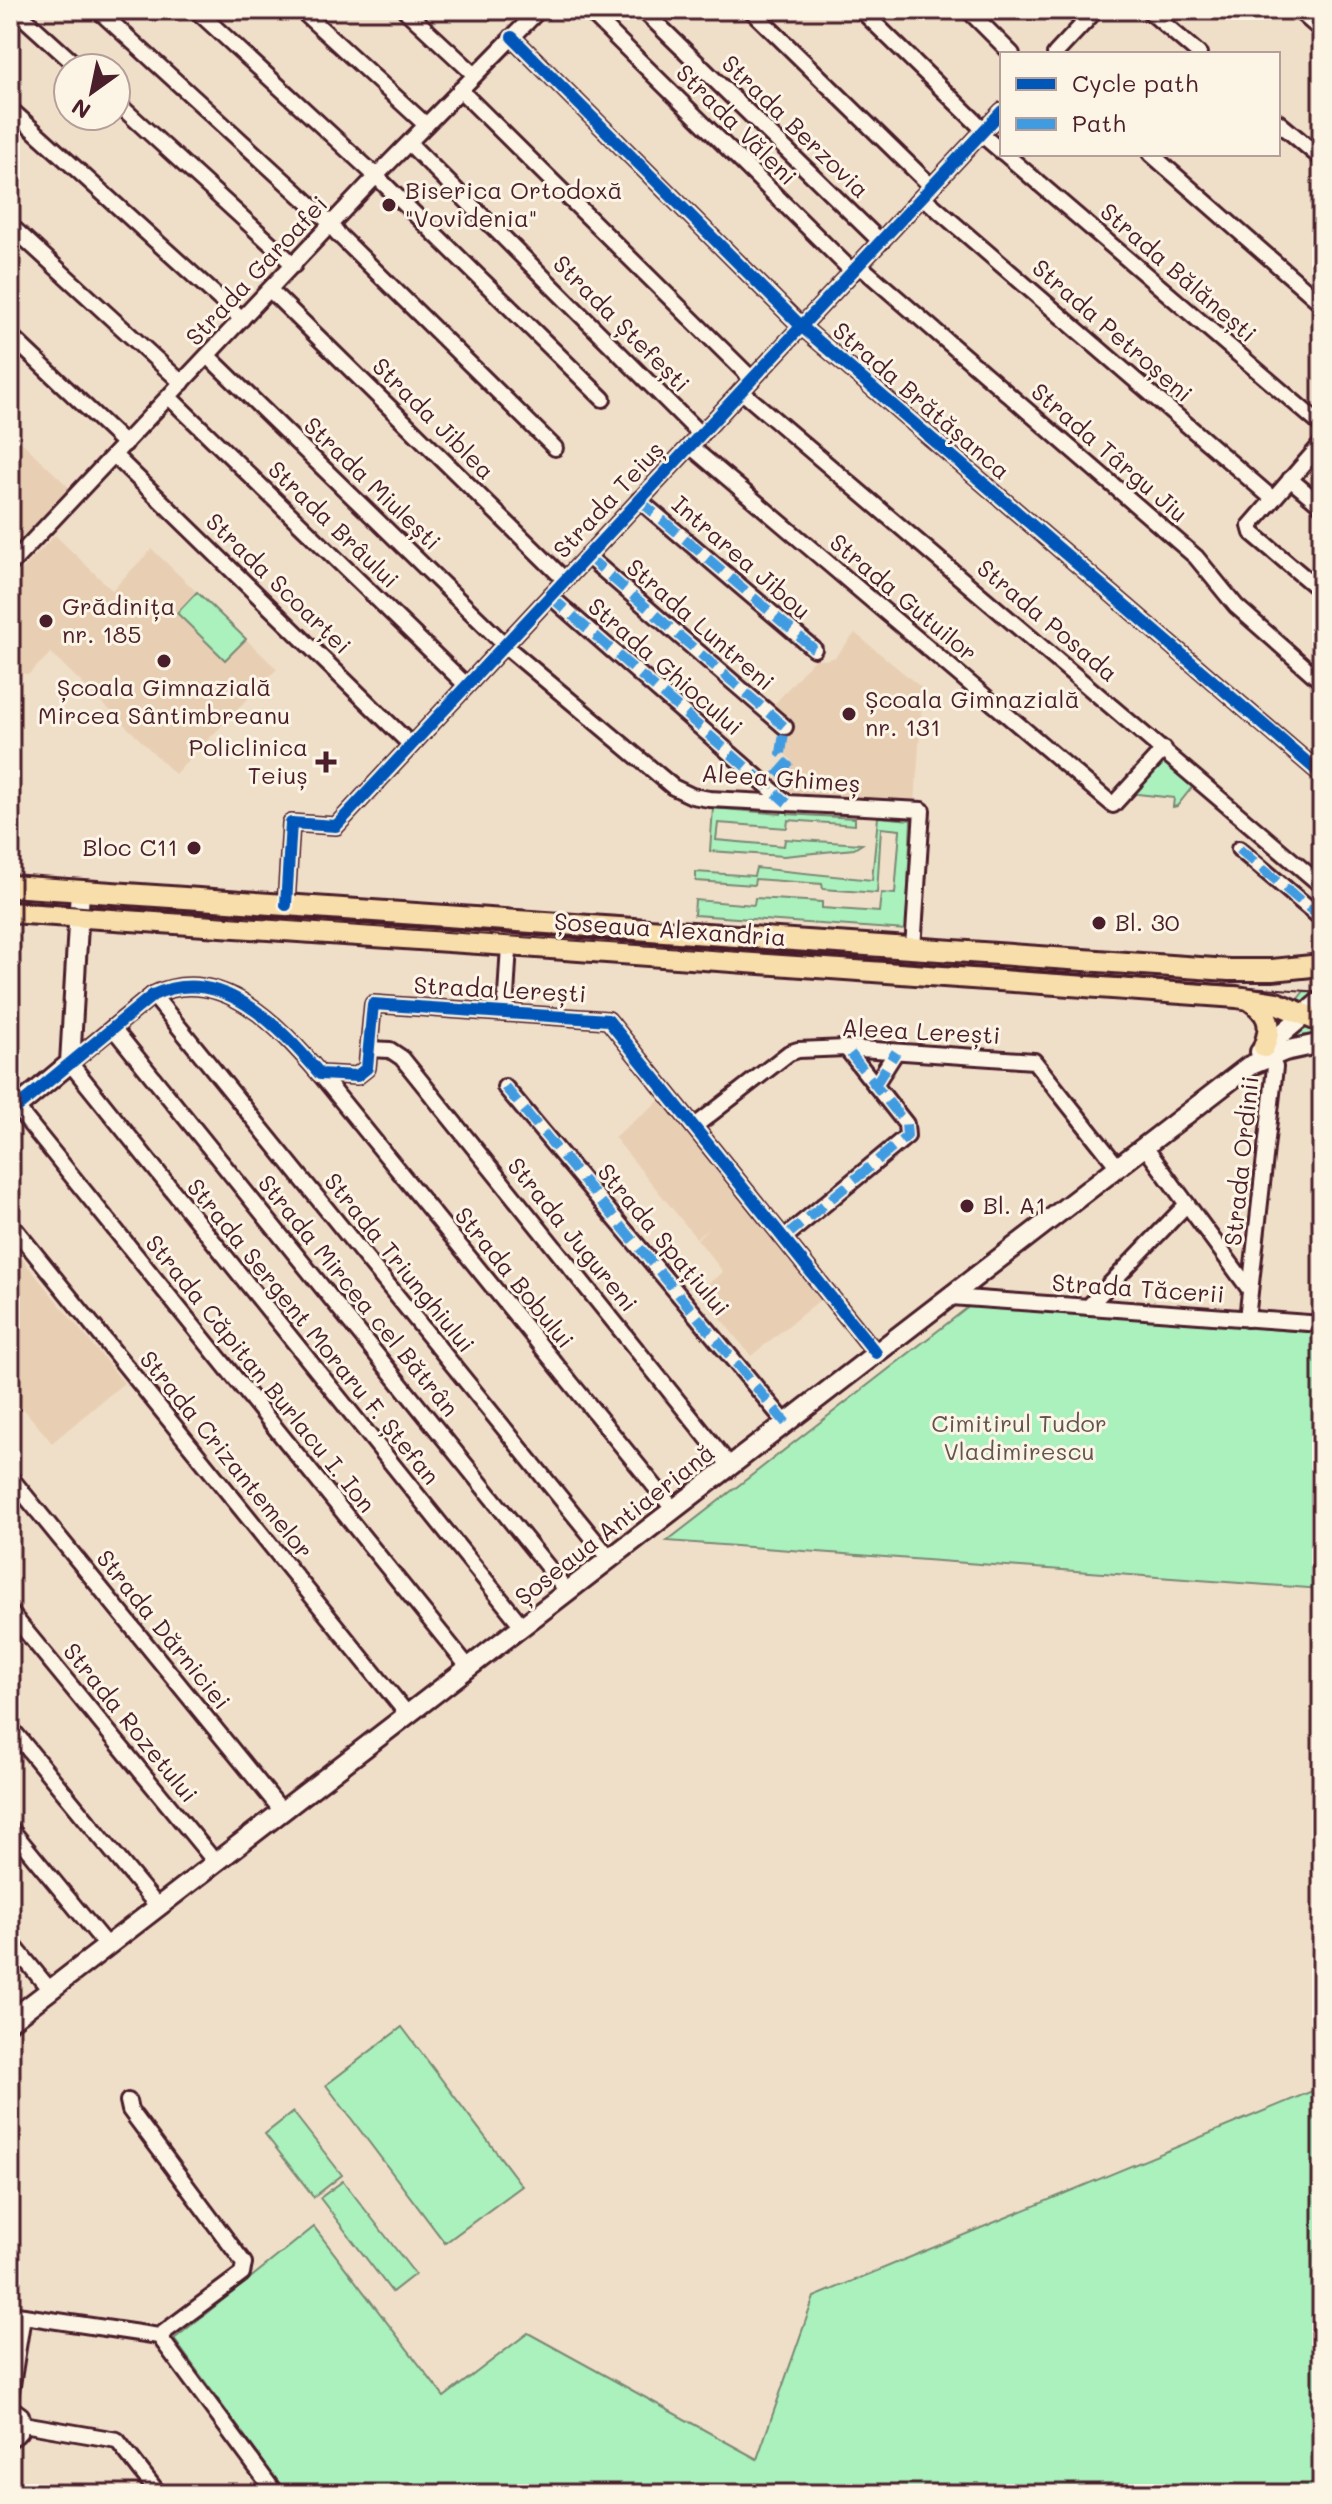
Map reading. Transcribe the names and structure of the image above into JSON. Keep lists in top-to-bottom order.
{
  "streets": {
    "main road": ["Șoseaua Alexandria", "Șoseaua Antiaeriană"],
    "street": [
      "Strada Văleni",
      "Strada Berzovia",
      "Strada Garoafei",
      "Strada Bălănești",
      "Strada Ștefești",
      "Strada Petroșeni",
      "Strada Brătășanca",
      "Strada Jiblea",
      "Strada Târgu Jiu",
      "Strada Miulești",
      "Strada Teiuș",
      "Strada Brâului",
      "Intrarea Jibou",
      "Strada Scoarței",
      "Strada Gutuilor",
      "Strada Posada",
      "Strada Luntreni",
      "Strada Ghiocului",
      "Aleea Ghimeș",
      "Strada Lerești",
      "Aleea Lerești",
      "Strada Ordinii",
      "Strada Jugureni",
      "Strada Spațiului",
      "Strada Triunghiului",
      "Strada Bobului",
      "Strada Tăcerii",
      "Strada Mircea cel Bătrân",
      "Strada Sergent Moraru F. Ștefan",
      "Strada Căpitan Burlacu I. Ion",
      "Strada Crizantemelor",
      "Strada Dărniciei",
      "Strada Rozetului"
    ]
  },
  "crossings": [
    ["Strada Văleni", "Strada Târgu Jiu"],
    ["Strada Văleni", "Strada Teiuș"],
    ["Strada Berzovia", "Strada Teiuș"],
    ["Strada Garoafei", "Strada Ștefești"],
    ["Strada Garoafei", "Strada Brătășanca"],
    ["Strada Garoafei", "Strada Jiblea"],
    ["Strada Garoafei", "Strada Miulești"],
    ["Strada Garoafei", "Strada Brâului"],
    ["Strada Garoafei", "Strada Scoarței"],
    ["Strada Bălănești", "Strada Teiuș"],
    ["Strada Ștefești", "Strada Teiuș"],
    ["Strada Petroșeni", "Strada Teiuș"],
    ["Strada Brătășanca", "Strada Teiuș"],
    ["Strada Jiblea", "Strada Teiuș"],
    ["Strada Târgu Jiu", "Strada Teiuș"],
    ["Strada Miulești", "Strada Teiuș"],
    ["Strada Miulești", "Aleea Ghimeș"],
    ["Strada Teiuș", "Strada Brâului"],
    ["Strada Teiuș", "Intrarea Jibou"],
    ["Strada Teiuș", "Strada Scoarței"],
    ["Strada Teiuș", "Strada Gutuilor"],
    ["Strada Teiuș", "Strada Posada"],
    ["Strada Teiuș", "Strada Luntreni"],
    ["Strada Teiuș", "Strada Ghiocului"],
    ["Strada Teiuș", "Aleea Ghimeș"],
    ["Strada Teiuș", "Șoseaua Alexandria"],
    ["Strada Gutuilor", "Strada Posada"],
    ["Strada Ghiocului", "Aleea Ghimeș"],
    ["Aleea Ghimeș", "Șoseaua Alexandria"],
    ["Șoseaua Alexandria", "Strada Lerești"],
    ["Șoseaua Alexandria", "Șoseaua Antiaeriană"],
    ["Strada Lerești", "Aleea Lerești"],
    ["Strada Lerești", "Strada Jugureni"],
    ["Strada Lerești", "Șoseaua Antiaeriană"],
    ["Aleea Lerești", "Șoseaua Antiaeriană"],
    ["Strada Ordinii", "Strada Tăcerii"],
    ["Strada Ordinii", "Șoseaua Antiaeriană"],
    ["Strada Jugureni", "Șoseaua Antiaeriană"],
    ["Strada Spațiului", "Șoseaua Antiaeriană"],
    ["Strada Triunghiului", "Șoseaua Antiaeriană"],
    ["Strada Bobului", "Șoseaua Antiaeriană"],
    ["Strada Tăcerii", "Șoseaua Antiaeriană"],
    ["Strada Mircea cel Bătrân", "Șoseaua Antiaeriană"],
    ["Strada Sergent Moraru F. Ștefan", "Șoseaua Antiaeriană"],
    ["Strada Căpitan Burlacu I. Ion", "Șoseaua Antiaeriană"],
    ["Strada Crizantemelor", "Șoseaua Antiaeriană"],
    ["Șoseaua Antiaeriană", "Strada Dărniciei"],
    ["Șoseaua Antiaeriană", "Strada Rozetului"]
  ],
  "parks": ["Cimitirul Tudor Vladimirescu"],
  "places": {
    "other": [
      "Biserica Ortodoxă \"Vovidenia\"",
      "Grădinița nr. 185",
      "Școala Gimnazială Mircea Sântimbreanu",
      "Școala Gimnazială nr. 131",
      "Bloc C11",
      "Bl. 30",
      "Bl. A1"
    ],
    "health": ["Policlinica Teiuș"]
  },
  "legend": ["Cycle path", "Path"],
  "north": "bottom left"
}
